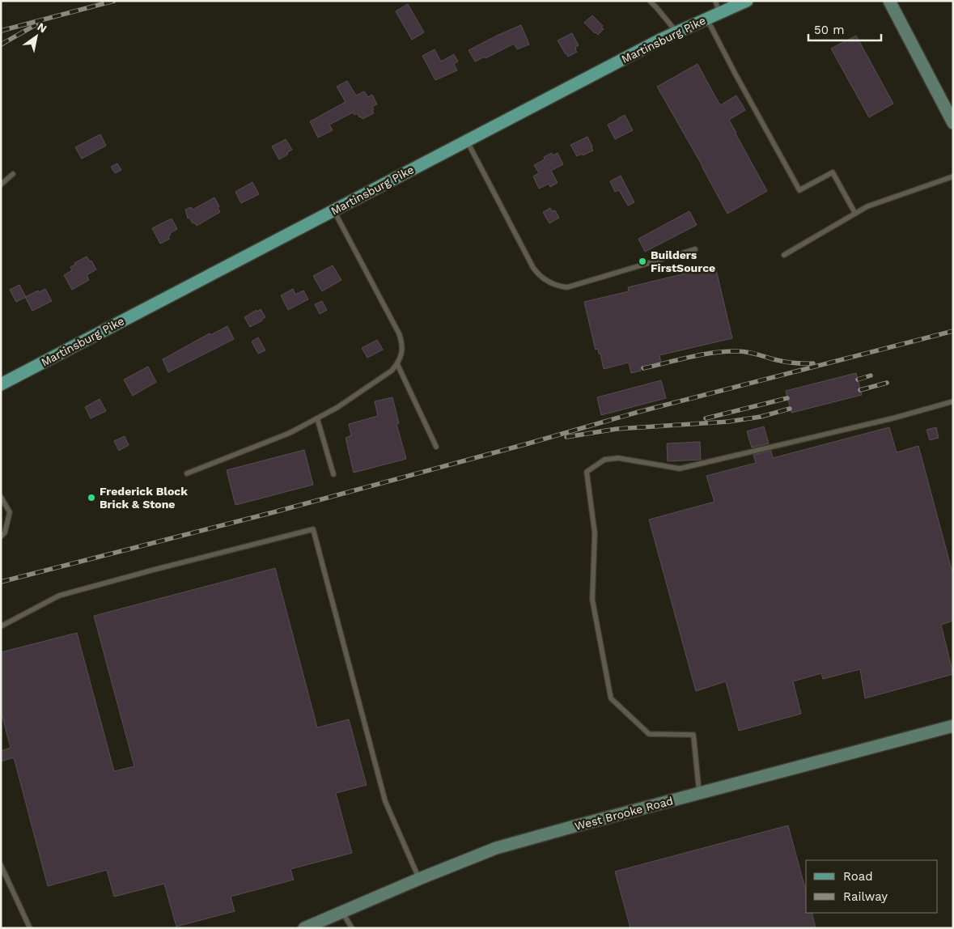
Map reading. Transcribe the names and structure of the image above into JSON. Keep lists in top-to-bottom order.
{
  "streets": {
    "main road": ["Martinsburg Pike"],
    "street": ["West Brooke Road"]
  },
  "places": ["Builders FirstSource", "Frederick Block Brick & Stone"],
  "legend": ["Road", "Railway"],
  "scale_bar": "50 m",
  "north": "top right"
}
